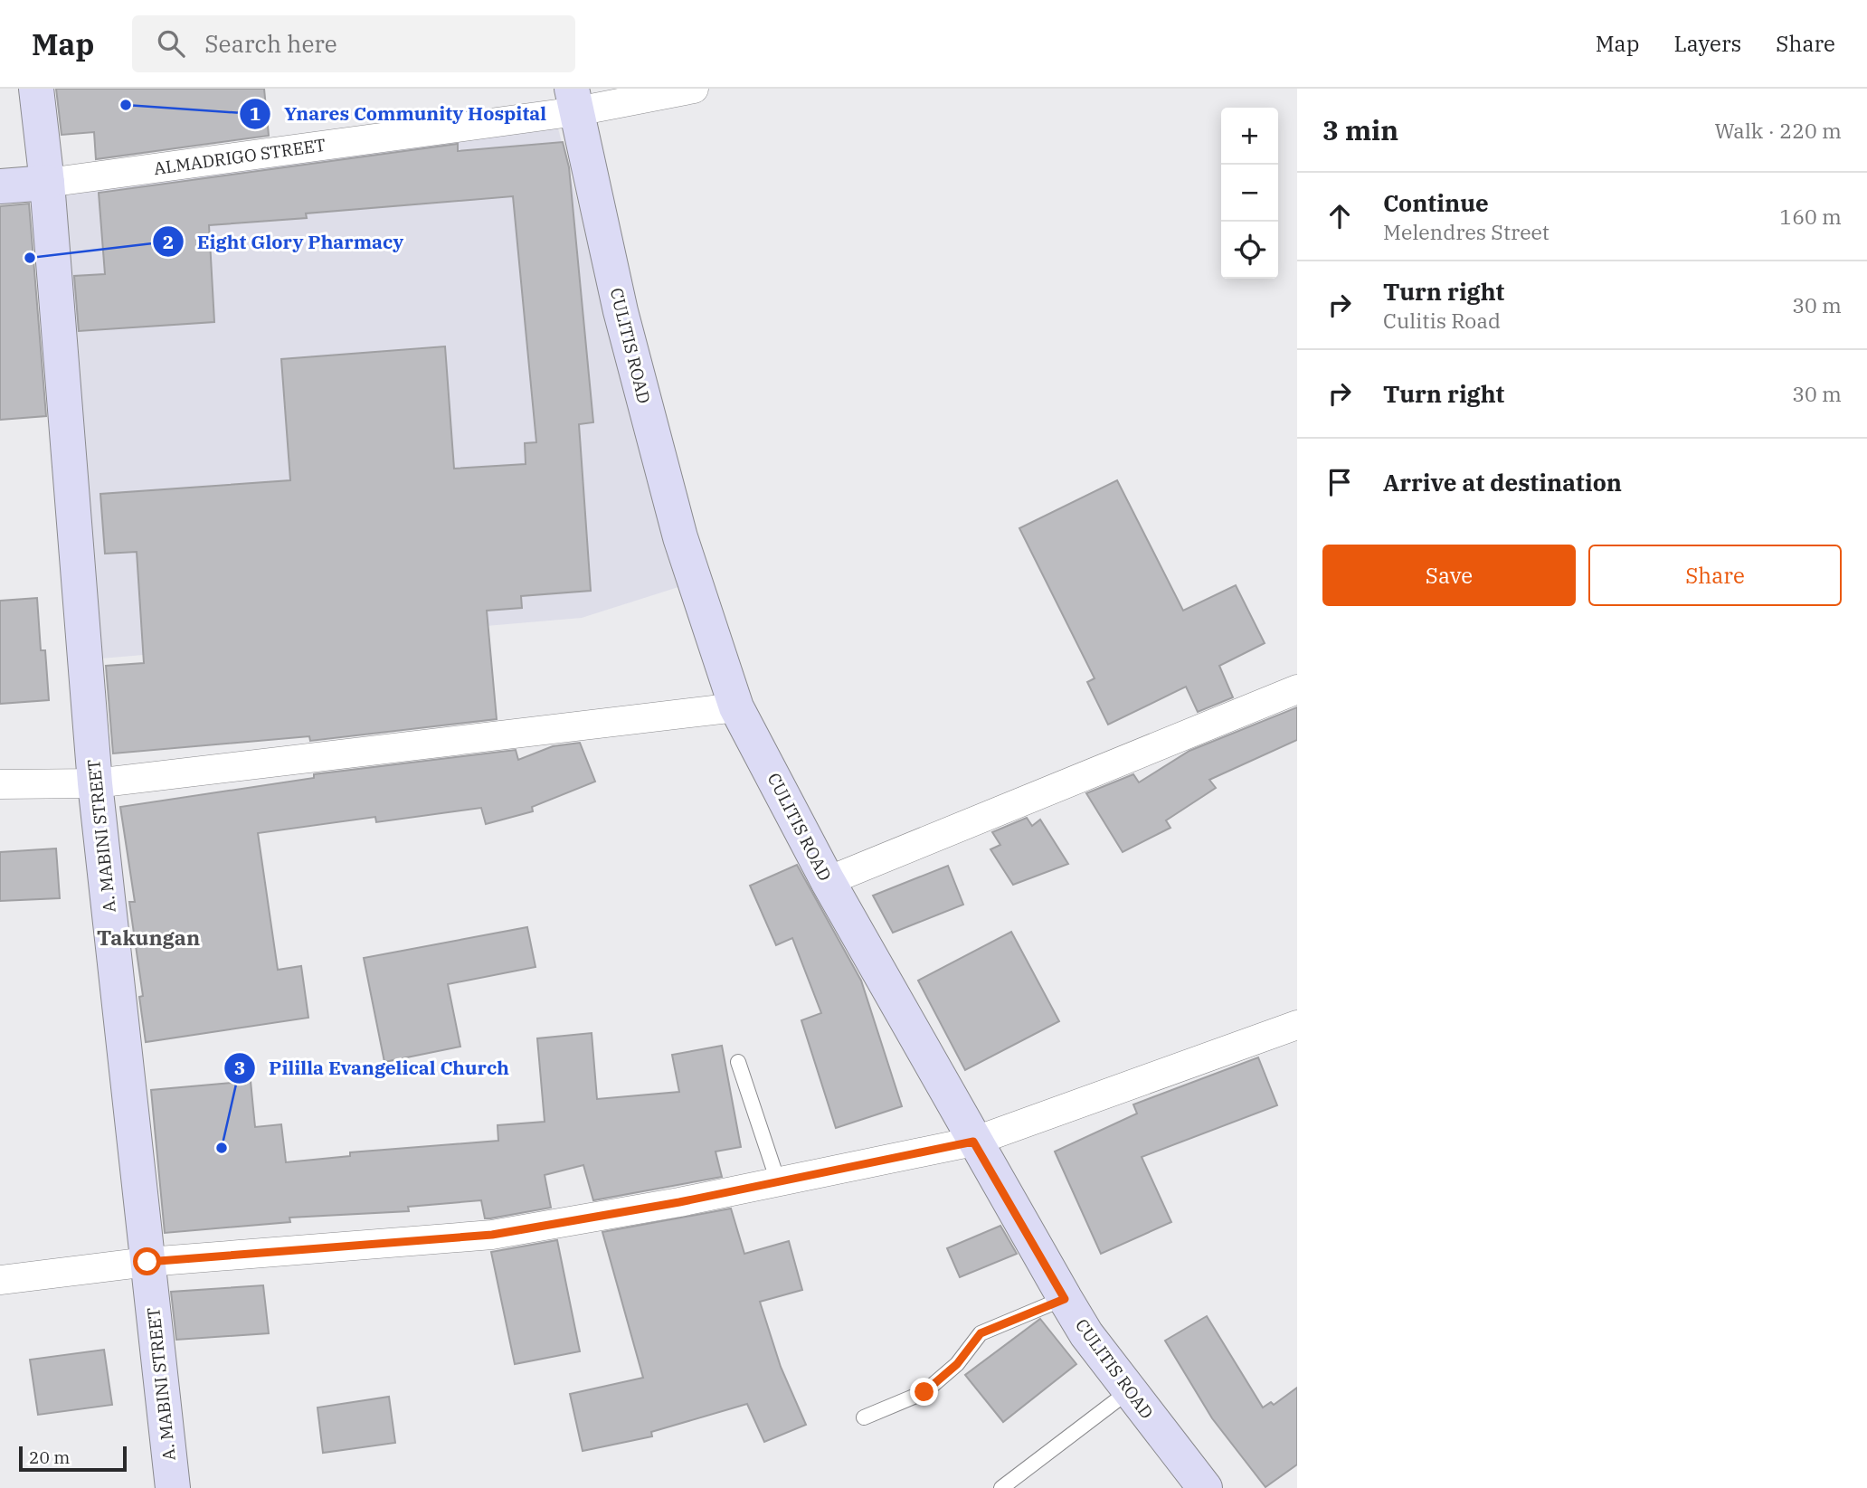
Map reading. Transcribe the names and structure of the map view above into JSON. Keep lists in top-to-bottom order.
{
  "streets": {
    "street": ["ALMADRIGO STREET", "CULITIS ROAD", "A. MABINI STREET"]
  },
  "crossings": [
    ["ALMADRIGO STREET", "CULITIS ROAD"],
    ["ALMADRIGO STREET", "A. MABINI STREET"]
  ],
  "districts": ["Takungan"],
  "places": ["Ynares Community Hospital", "Eight Glory Pharmacy", "Pililla Evangelical Church"],
  "scale_bar": "20 m",
  "page": {
    "header": "Map",
    "search": "Search here",
    "nav": ["Map", "Layers", "Share"],
    "heading": ["3 min", "Walk · 220 m"],
    "map_buttons": ["+", "−"],
    "list": [
      ["Continue", "Melendres Street", "160 m"],
      ["Turn right", "Culitis Road", "30 m"],
      ["Turn right", "30 m"],
      "Arrive at destination"
    ],
    "buttons": ["Save", "Share"],
    "scale": "20 m"
  }
}
